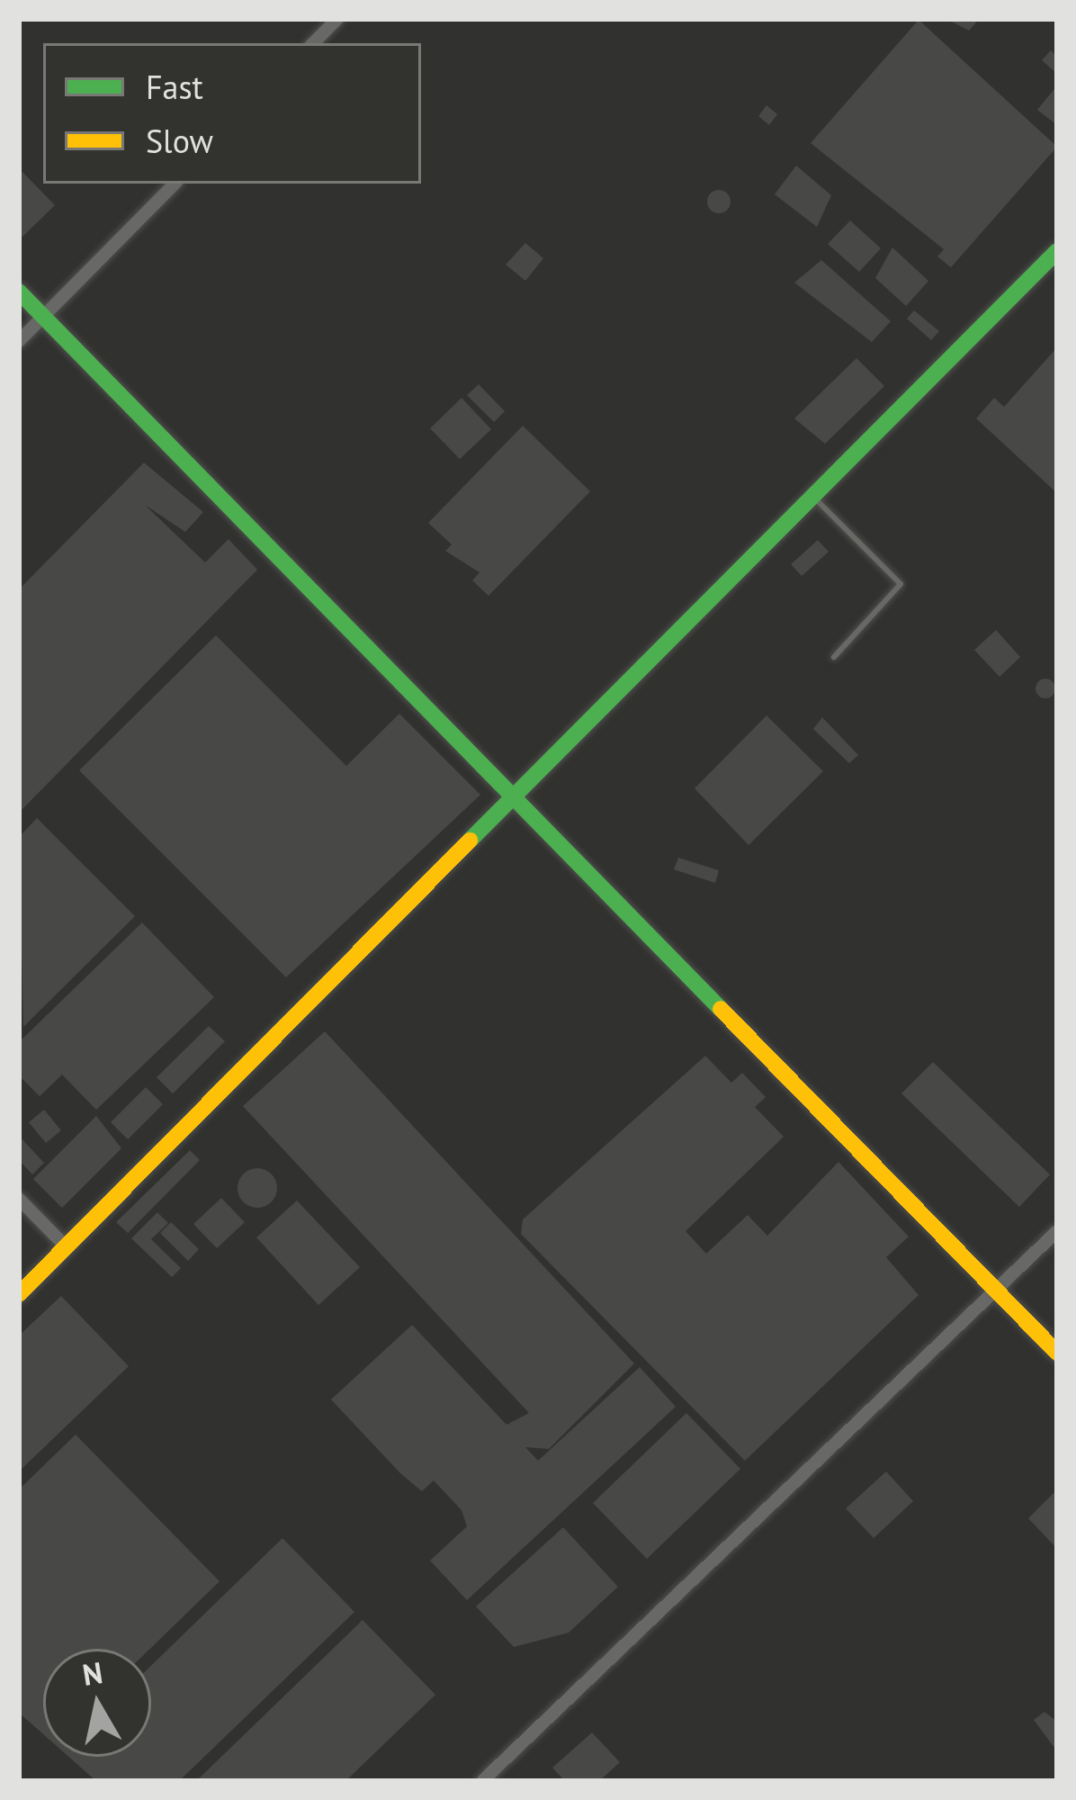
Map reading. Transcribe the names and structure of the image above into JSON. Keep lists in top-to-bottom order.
{
  "legend": ["Fast", "Slow"],
  "north": "top"
}
